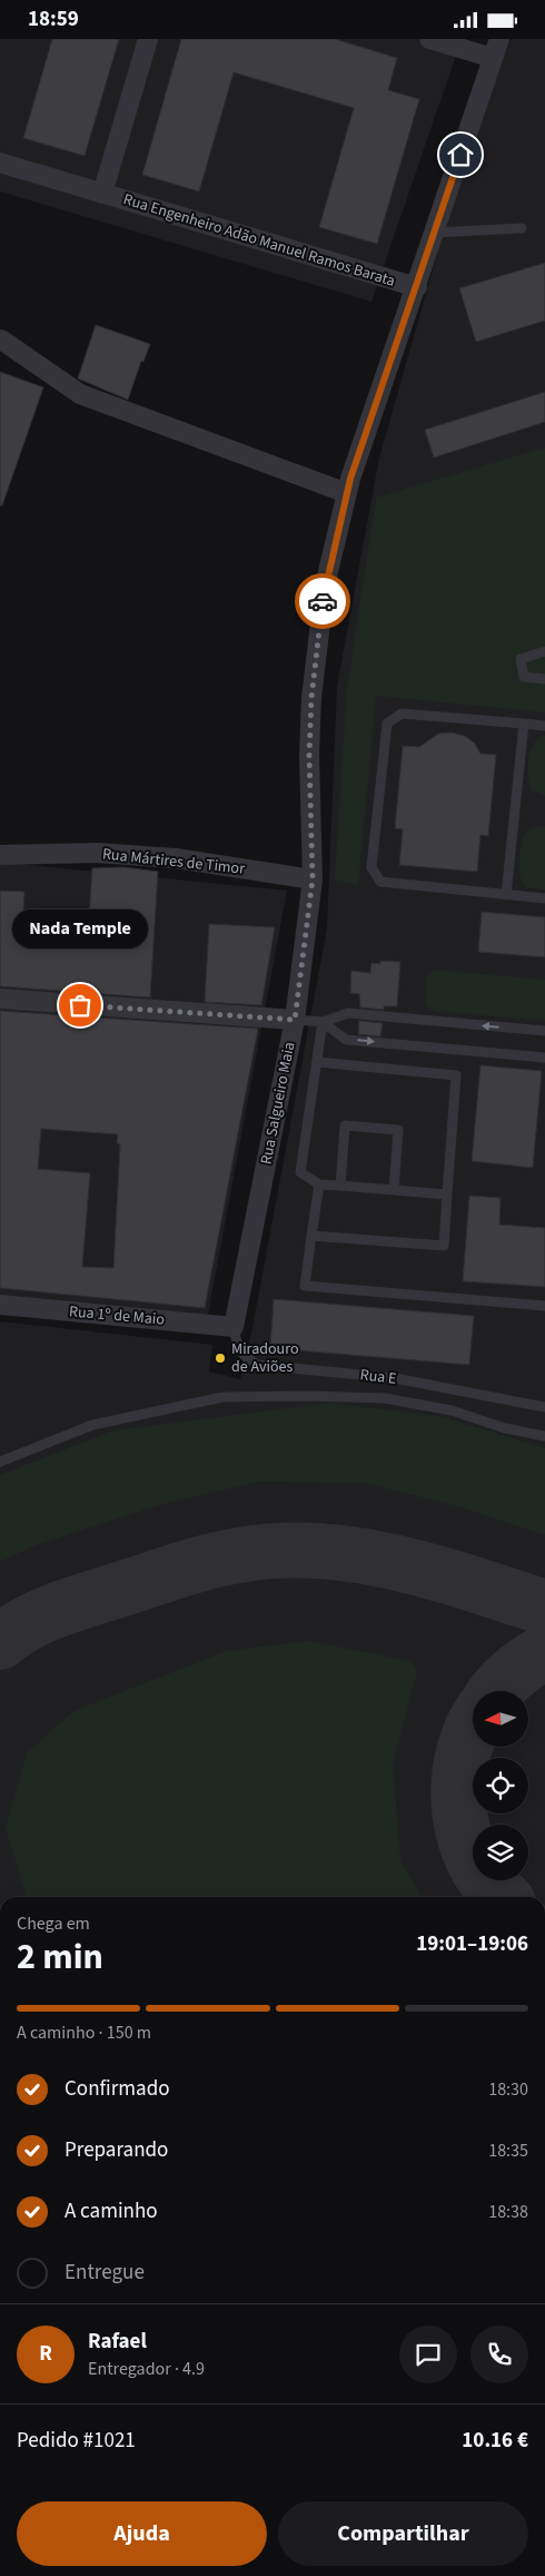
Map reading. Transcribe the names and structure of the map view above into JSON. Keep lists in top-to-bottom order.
{
  "streets": {
    "street": [
      "Rua Engenheiro Adão Manuel Ramos Barata",
      "Rua Mártires de Timor",
      "Rua Salgueiro Maia",
      "Rua 1º de Maio"
    ],
    "lane": ["Rua E"]
  },
  "crossings": [
    ["Rua Engenheiro Adão Manuel Ramos Barata", "Rua Salgueiro Maia"],
    ["Rua Mártires de Timor", "Rua Salgueiro Maia"],
    ["Rua Salgueiro Maia", "Rua 1º de Maio"],
    ["Rua Salgueiro Maia", "Rua E"],
    ["Rua 1º de Maio", "Rua E"]
  ],
  "places": ["Nada Temple", "Miradouro de Aviões"],
  "north": "left",
  "page": {
    "status": "18:59",
    "bubble": "Nada Temple",
    "heading": ["2 min", "Chega em", "19:01–19:06"],
    "panel": [
      "Rafael",
      "Entregador · 4.9",
      "Pedido #1021",
      "10.16 €"
    ],
    "bar": "A caminho · 150 m",
    "list": [
      ["Confirmado", "18:30"],
      ["Preparando", "18:35"],
      ["A caminho", "18:38"],
      "Entregue"
    ],
    "round": "R",
    "buttons": ["Ajuda", "Compartilhar"]
  }
}
